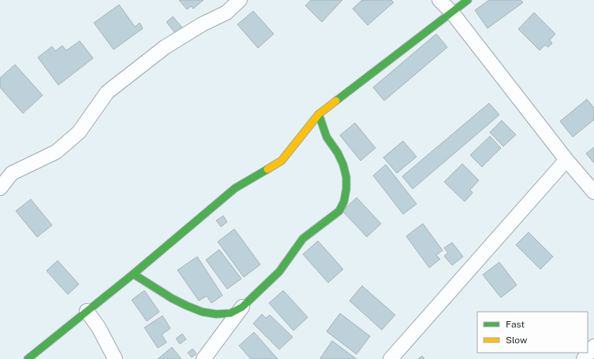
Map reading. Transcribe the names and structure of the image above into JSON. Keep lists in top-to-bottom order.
{
  "legend": ["Fast", "Slow"]
}
